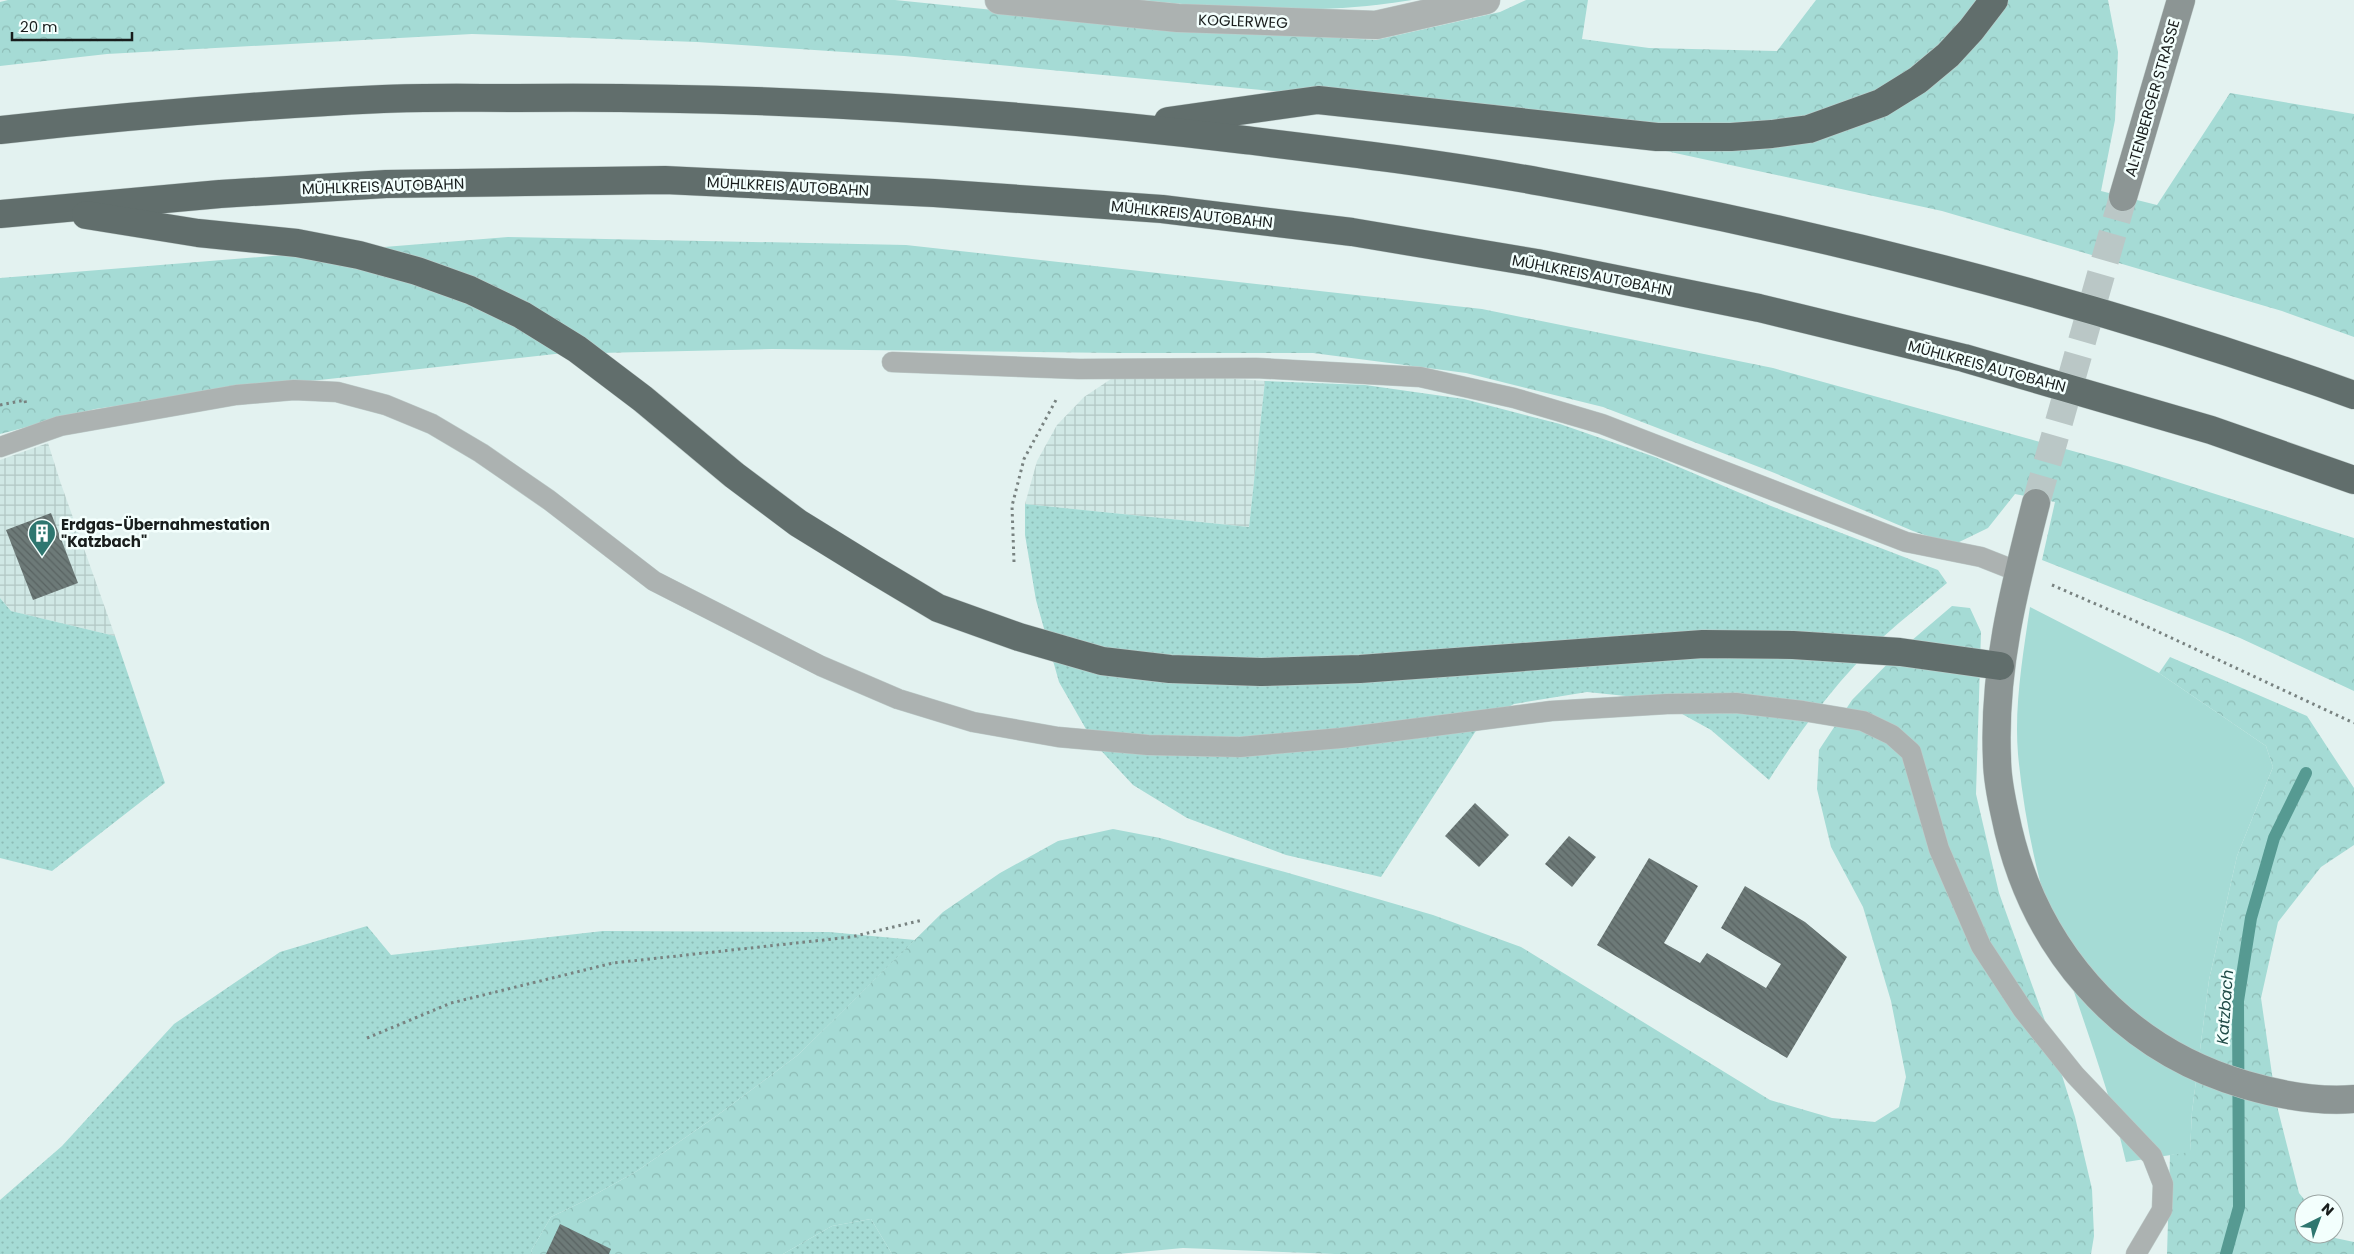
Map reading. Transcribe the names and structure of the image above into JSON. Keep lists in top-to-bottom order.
{
  "streets": {
    "highway": ["MÜHLKREIS AUTOBAHN"],
    "street": ["KOGLERWEG", "ALTENBERGER STRASSE"]
  },
  "water": ["Katzbach"],
  "places": {
    "building": ["Erdgas-Übernahmestation \"Katzbach\""]
  },
  "scale_bar": "20 m",
  "north": "top right"
}
